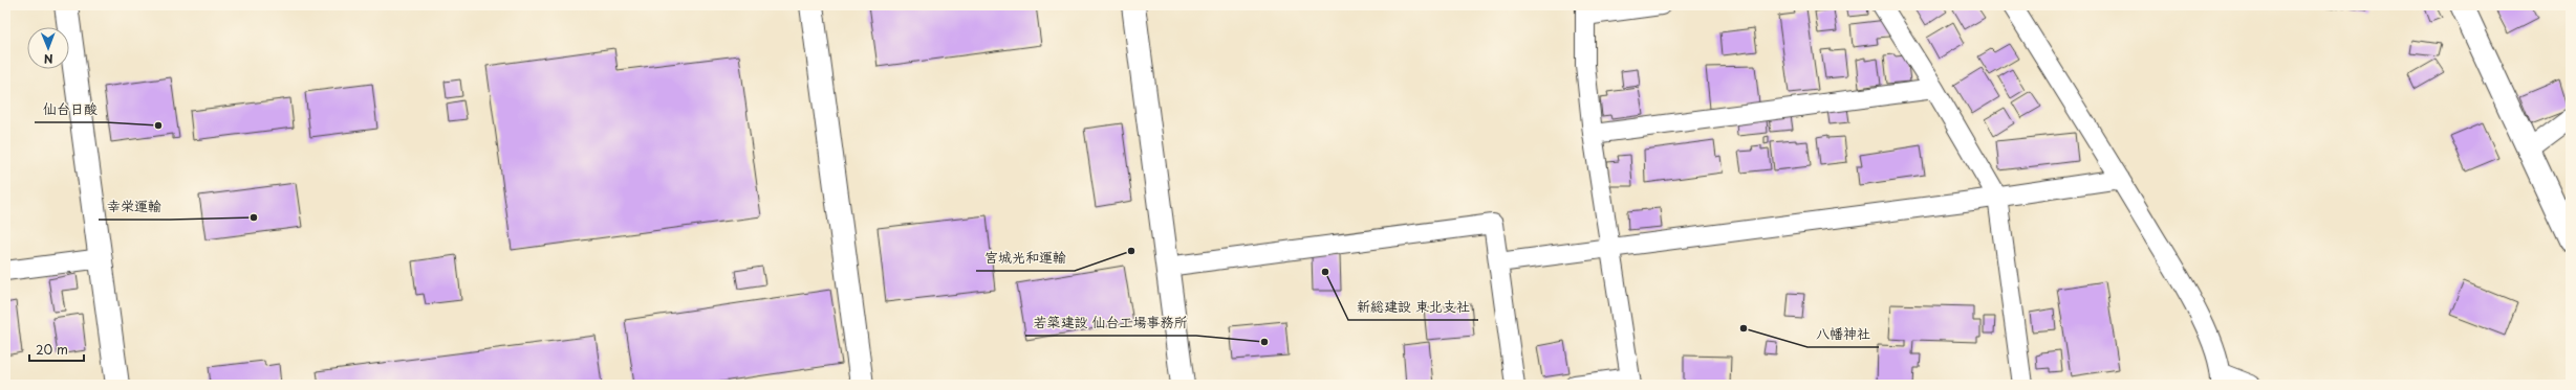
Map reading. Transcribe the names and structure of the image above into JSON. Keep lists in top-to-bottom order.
{
  "places": [
    "仙台日酸",
    "幸栄運輸",
    "宮城光和運輸",
    "新総建設 東北支社",
    "八幡神社",
    "若築建設 仙台工場事務所"
  ],
  "scale_bar": "20 m",
  "north": "bottom"
}
